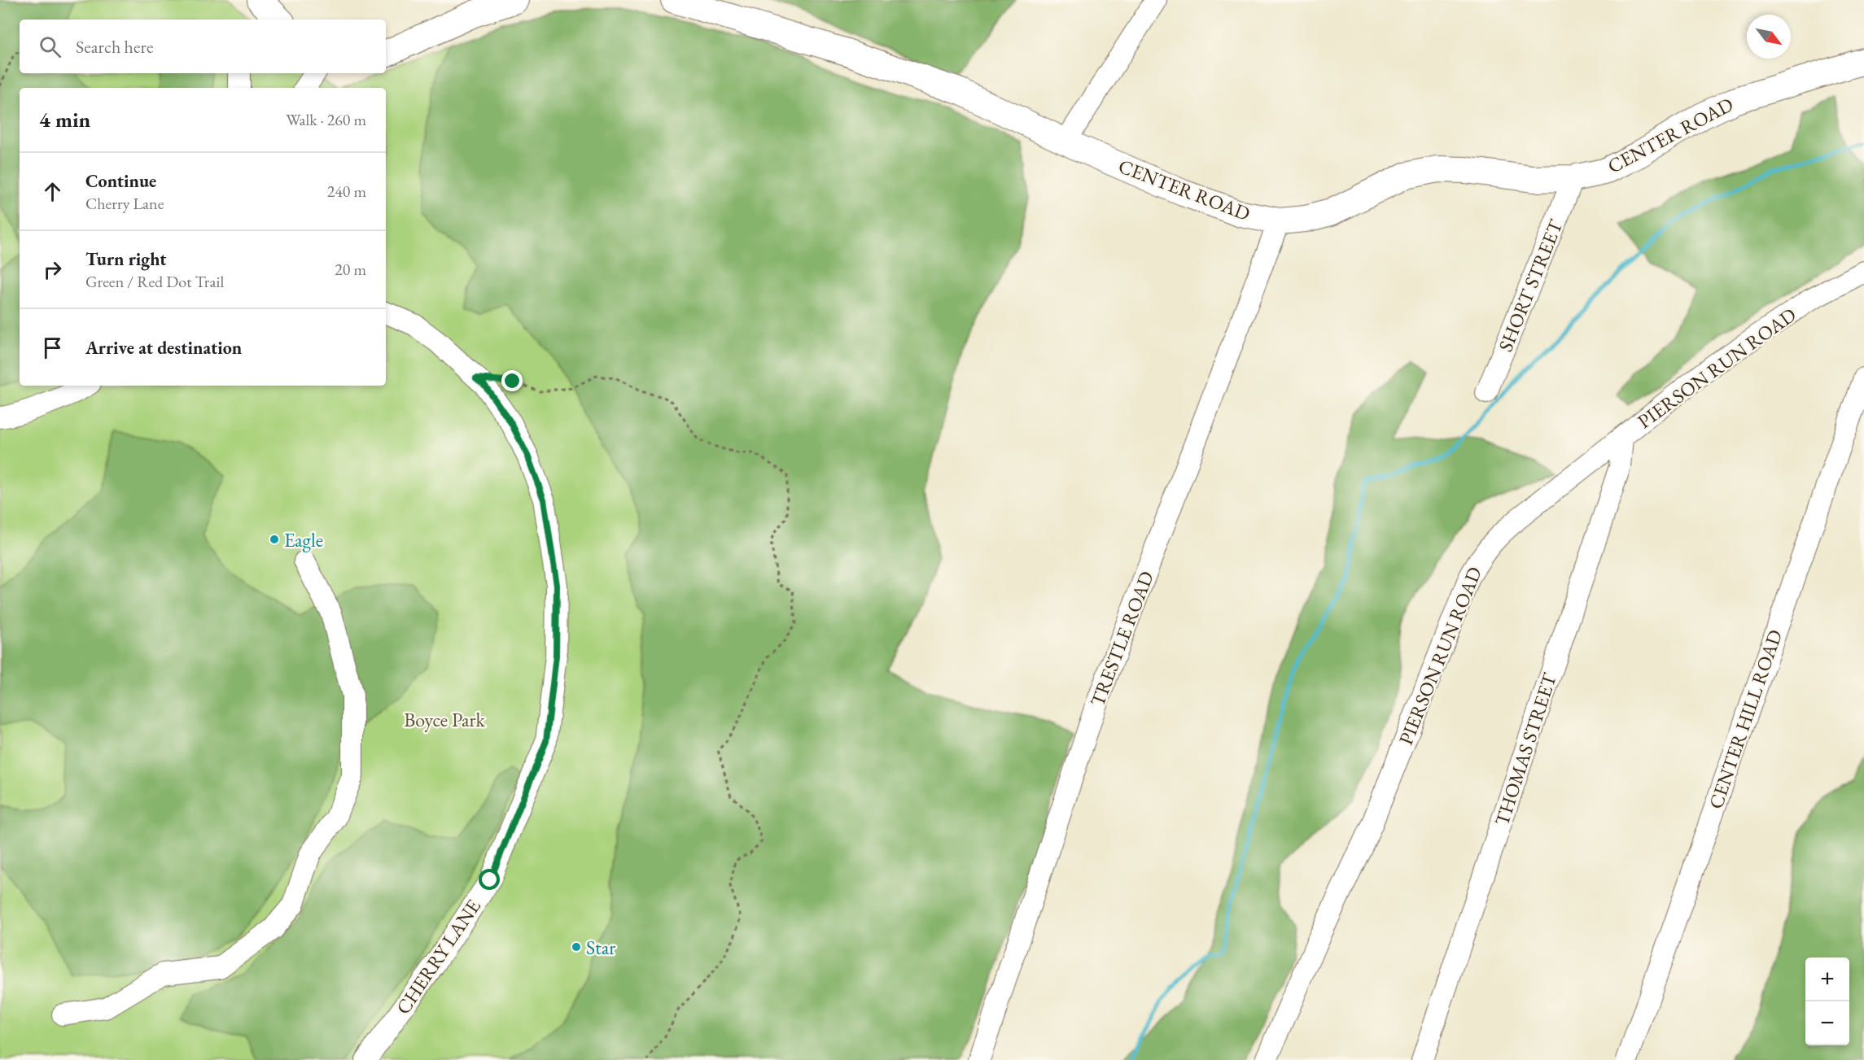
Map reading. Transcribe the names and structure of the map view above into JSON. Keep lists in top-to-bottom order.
{
  "streets": {
    "main road": ["CENTER ROAD"],
    "street": [
      "SHORT STREET",
      "PIERSON RUN ROAD",
      "TRESTLE ROAD",
      "CENTER HILL ROAD",
      "THOMAS STREET",
      "CHERRY LANE"
    ]
  },
  "crossings": [
    ["CENTER ROAD", "SHORT STREET"],
    ["CENTER ROAD", "TRESTLE ROAD"],
    ["PIERSON RUN ROAD", "THOMAS STREET"]
  ],
  "parks": ["Boyce Park"],
  "places": ["Eagle", "Star"],
  "north": "bottom right",
  "page": {
    "search": "Search here",
    "heading": ["4 min", "Walk · 260 m"],
    "list": [
      ["Continue", "Cherry Lane", "240 m"],
      ["Turn right", "Green / Red Dot Trail", "20 m"],
      "Arrive at destination"
    ],
    "map_buttons": ["+", "−"]
  }
}
